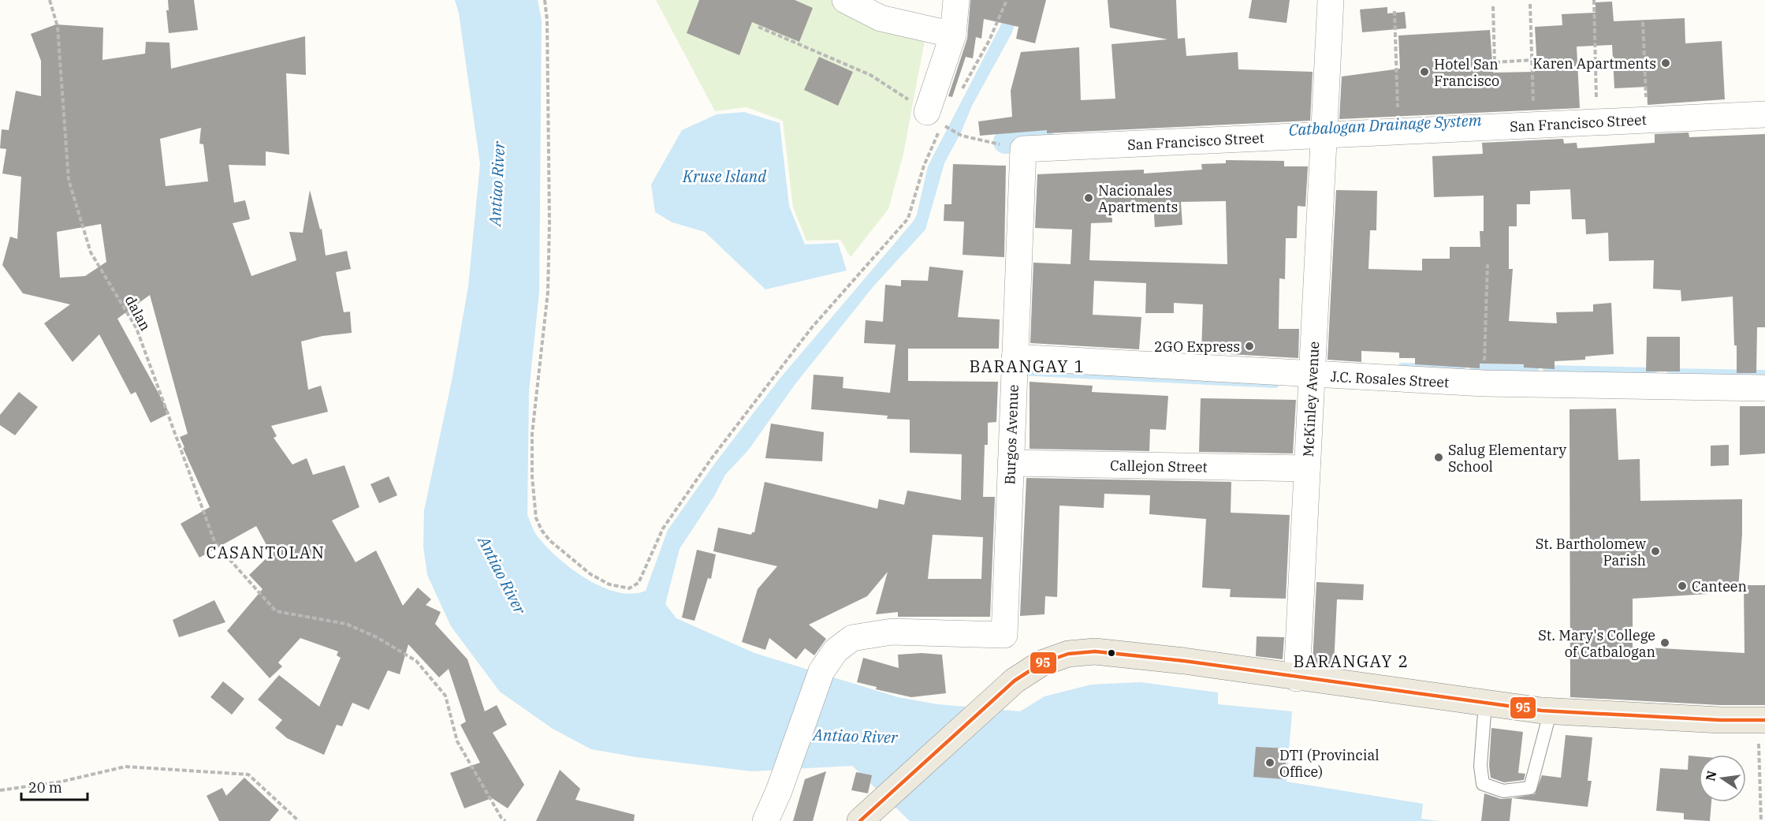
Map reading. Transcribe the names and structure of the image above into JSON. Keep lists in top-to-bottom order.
{
  "streets": {
    "street": [
      "San Francisco Street",
      "J.C. Rosales Street",
      "McKinley Avenue",
      "Burgos Avenue",
      "Callejon Street"
    ],
    "path": ["dalan"]
  },
  "crossings": [
    ["San Francisco Street", "McKinley Avenue"],
    ["San Francisco Street", "Burgos Avenue"],
    ["J.C. Rosales Street", "McKinley Avenue"],
    ["J.C. Rosales Street", "Burgos Avenue"],
    ["McKinley Avenue", "Callejon Street"],
    ["Burgos Avenue", "Callejon Street"]
  ],
  "districts": ["BARANGAY 1", "CASANTOLAN", "BARANGAY 2"],
  "water": ["Catbalogan Drainage System", "Kruse Island", "Antiao River"],
  "places": [
    "Karen Apartments",
    "Hotel San Francisco",
    "Nacionales Apartments",
    "2GO Express",
    "Salug Elementary School",
    "St. Bartholomew Parish",
    "Canteen",
    "St. Mary's College of Catbalogan",
    "DTI (Provincial Office)"
  ],
  "lines": ["transit line 95"],
  "scale_bar": "20 m",
  "north": "left"
}
